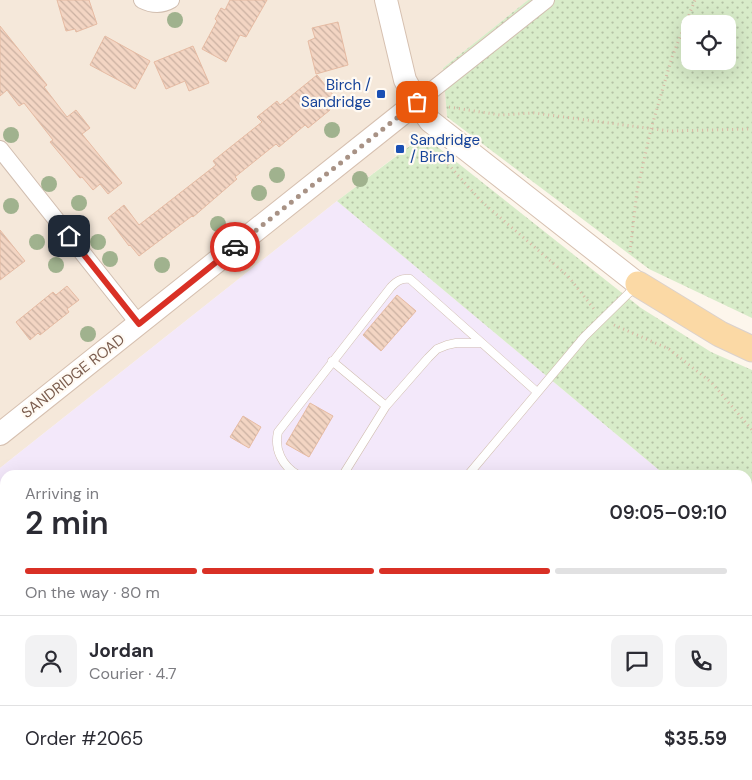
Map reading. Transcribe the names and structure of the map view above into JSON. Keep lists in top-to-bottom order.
{
  "streets": {
    "street": ["SANDRIDGE ROAD"]
  },
  "places": {
    "transit": ["Birch / Sandridge", "Sandridge / Birch"]
  },
  "page": {
    "heading": ["2 min", "Arriving in", "09:05–09:10"],
    "panel": [
      "Jordan",
      "Courier · 4.7",
      "Order #2065",
      "$35.59"
    ],
    "bar": "On the way · 80 m"
  }
}
